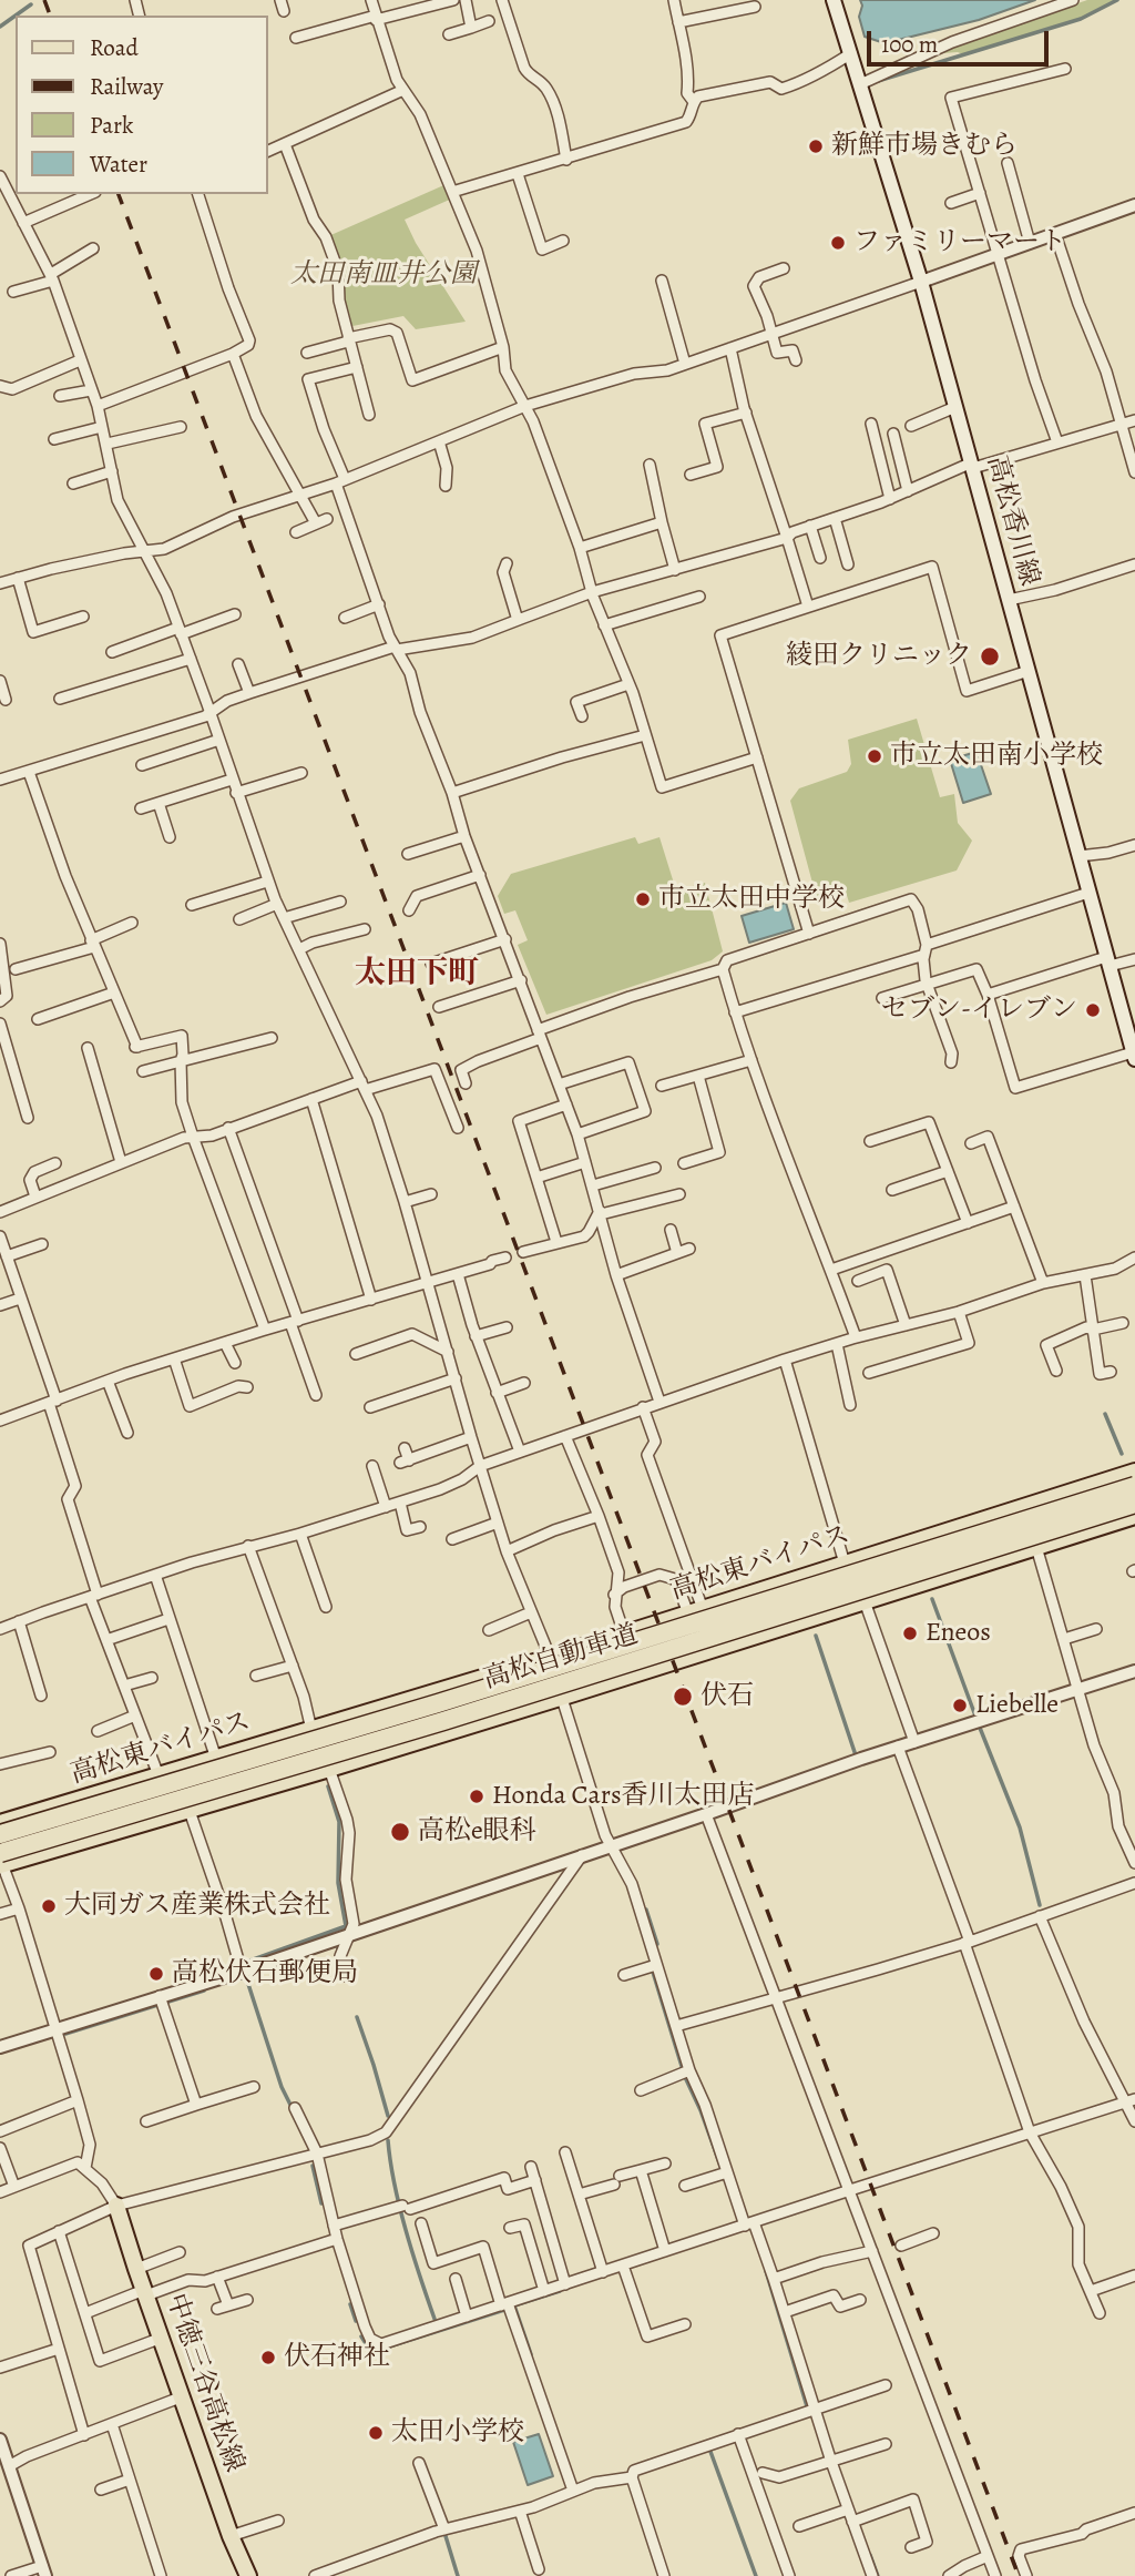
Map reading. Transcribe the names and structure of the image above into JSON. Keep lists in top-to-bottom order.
{
  "streets": {
    "highway": ["高松自動車道"],
    "main road": ["高松香川線", "高松東バイパス", "中徳三谷高松線"]
  },
  "districts": ["太田下町"],
  "parks": ["太田南皿井公園"],
  "places": [
    "新鮮市場きむら",
    "ファミリーマート",
    "綾田クリニック",
    "市立太田南小学校",
    "市立太田中学校",
    "セブン-イレブン",
    "Eneos",
    "伏石",
    "Liebelle",
    "Honda Cars香川太田店",
    "高松e眼科",
    "大同ガス産業株式会社",
    "高松伏石郵便局",
    "伏石神社",
    "太田小学校"
  ],
  "legend": [
    "Road",
    "Railway",
    "Park",
    "Water"
  ],
  "scale_bar": "100 m"
}
